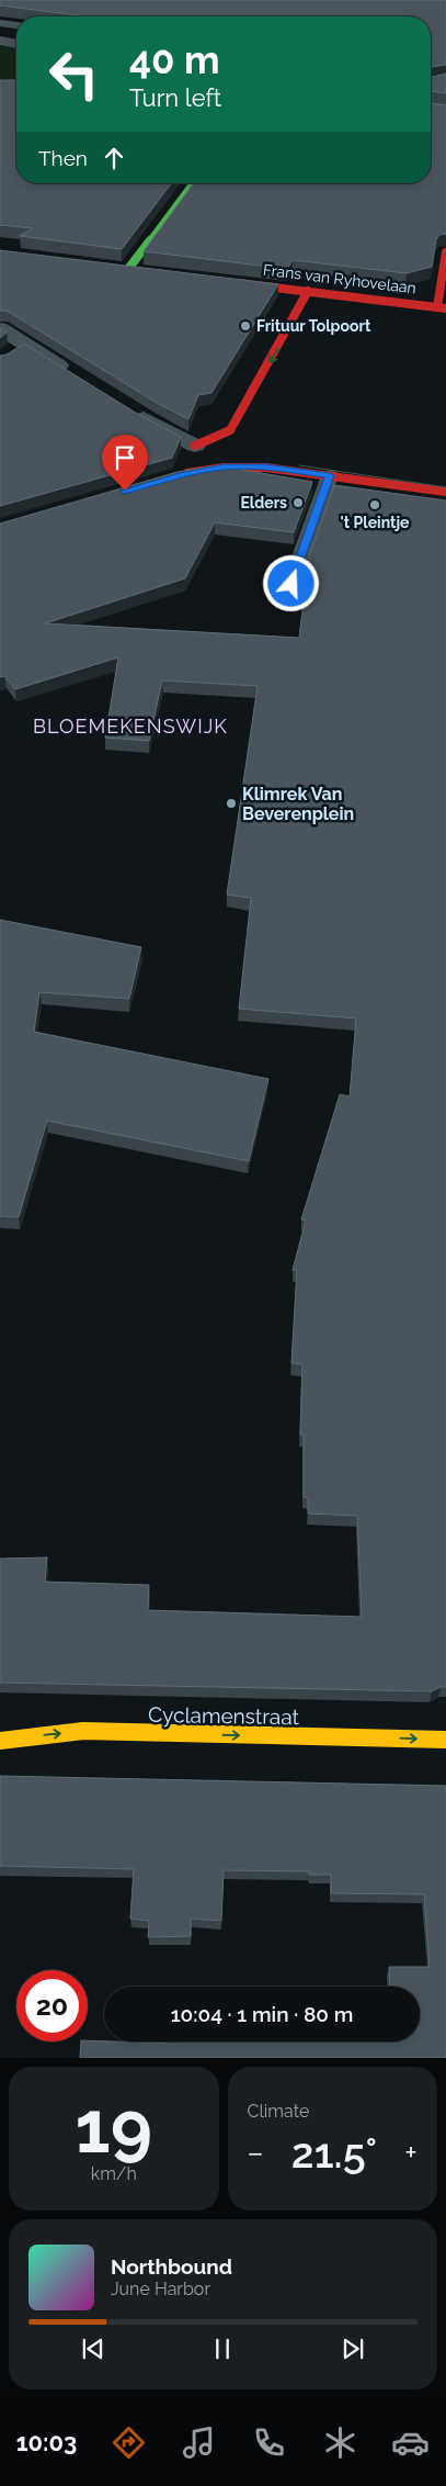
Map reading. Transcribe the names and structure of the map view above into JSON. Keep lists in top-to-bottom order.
{
  "streets": {
    "street": ["Frans van Ryhovelaan", "Cyclamenstraat"]
  },
  "one_way": ["Cyclamenstraat"],
  "districts": ["BLOEMEKENSWIJK"],
  "places": [
    "Frituur Tolpoort",
    "Elders",
    "'t Pleintje",
    "Klimrek Van Beverenplein"
  ],
  "page": {
    "turn": ["40 m", "Turn left"],
    "then": "Then",
    "limit": "20",
    "trip": "10:04 · 1 min · 80 m",
    "tile": [
      ["19", "km/h"],
      "Climate"
    ],
    "heat": ["−", "21.5°", "+"],
    "song": ["Northbound", "June Harbor"],
    "tabs": "10:03"
  }
}
